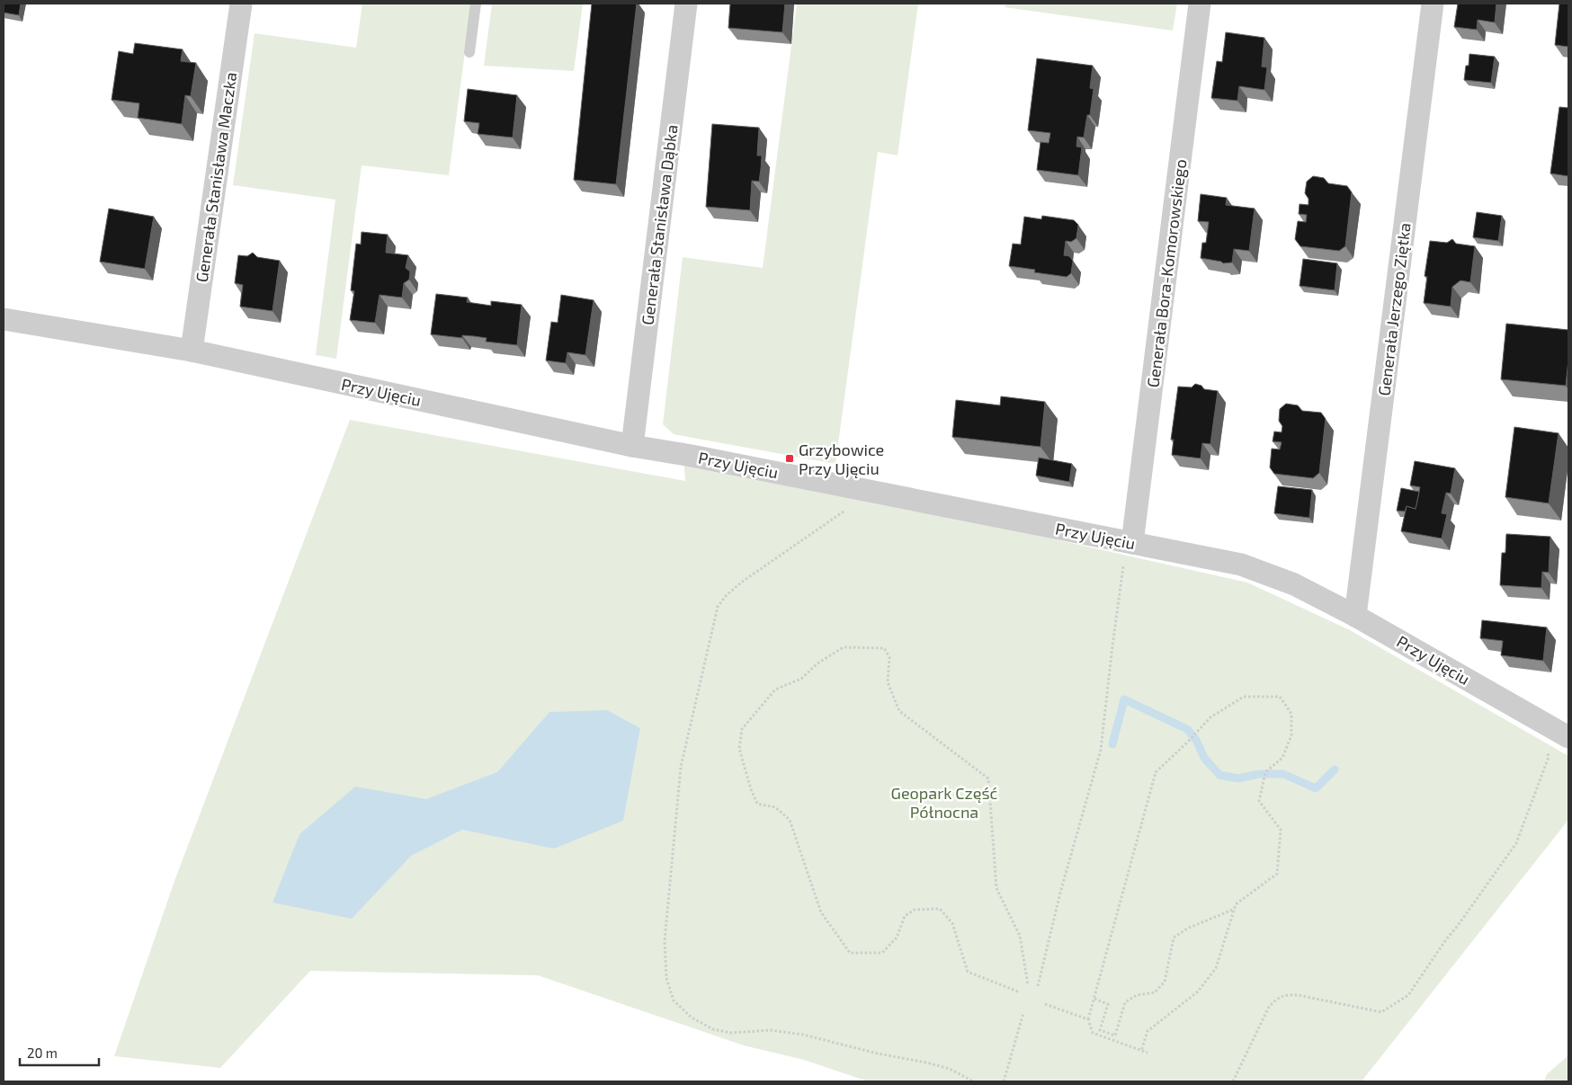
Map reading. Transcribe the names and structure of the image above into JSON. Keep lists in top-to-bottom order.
{
  "streets": {
    "street": [
      "Generała Stanisława Maczka",
      "Generała Stanisława Dąbka",
      "Generała Bora-Komorowskiego",
      "Generała Jerzego Ziętka",
      "Przy Ujęciu"
    ]
  },
  "crossings": [
    ["Generała Stanisława Maczka", "Przy Ujęciu"],
    ["Generała Stanisława Dąbka", "Przy Ujęciu"],
    ["Generała Bora-Komorowskiego", "Przy Ujęciu"],
    ["Generała Jerzego Ziętka", "Przy Ujęciu"]
  ],
  "parks": ["Geopark Część Północna"],
  "places": {
    "transit": ["Grzybowice Przy Ujęciu"]
  },
  "scale_bar": "20 m"
}
